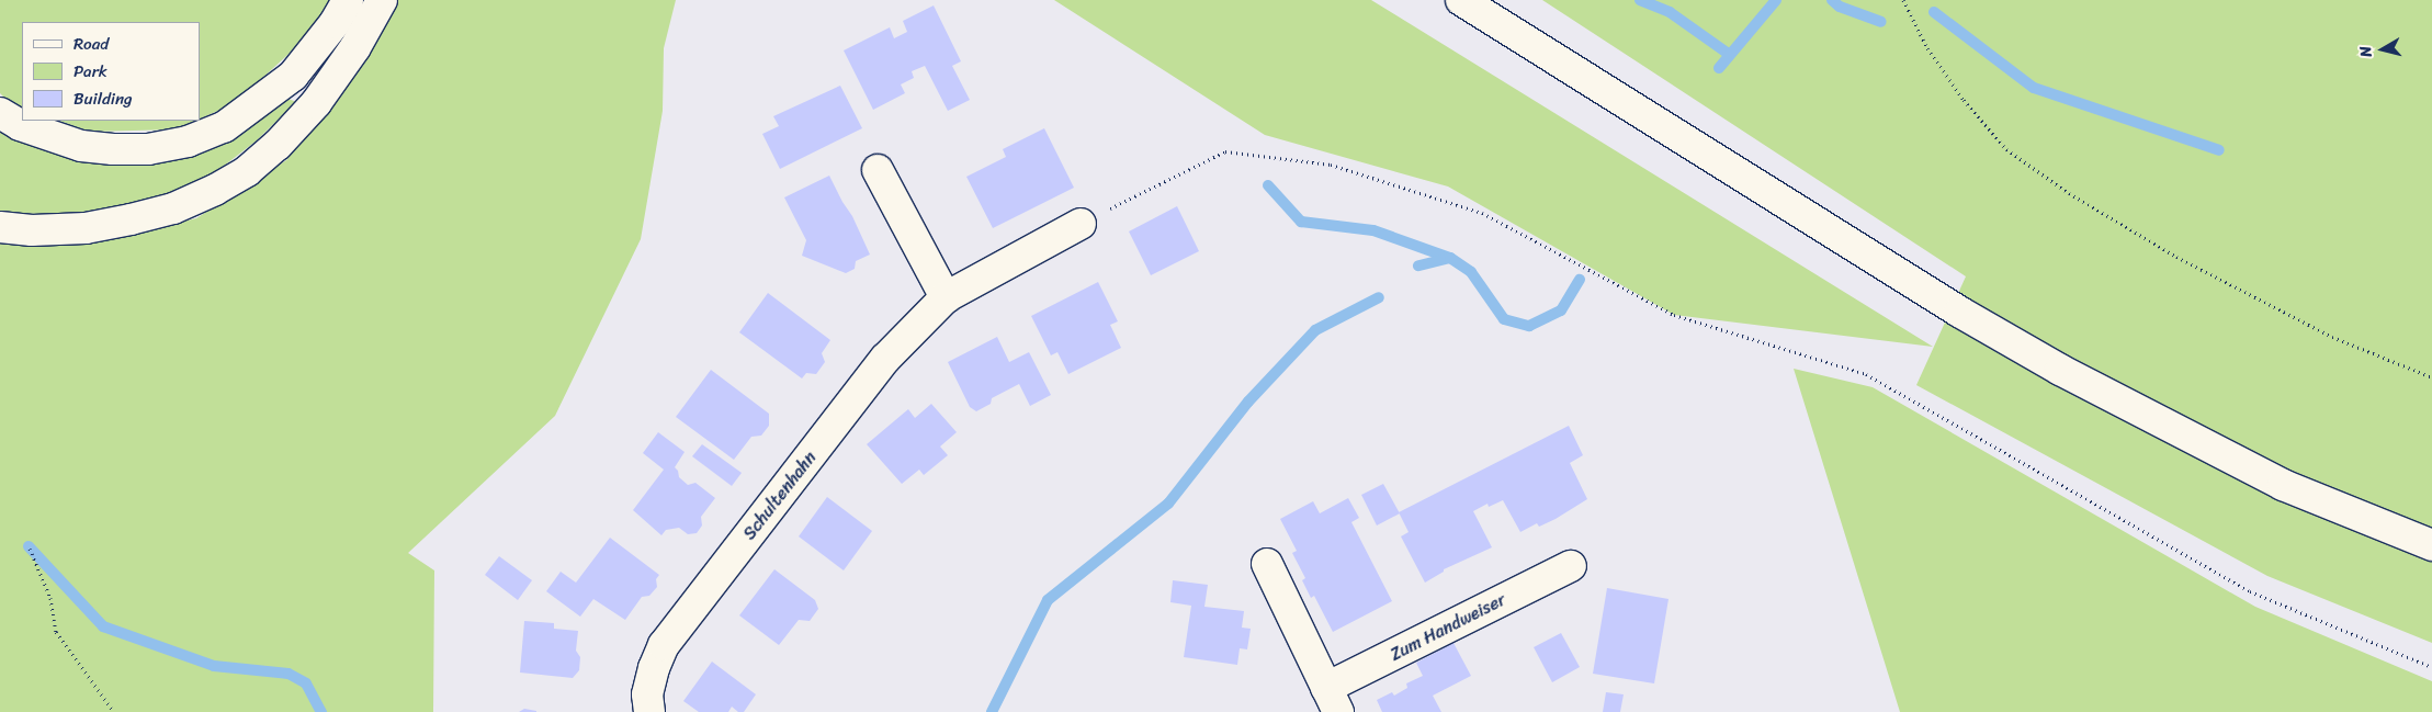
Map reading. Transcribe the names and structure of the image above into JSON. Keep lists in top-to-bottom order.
{
  "streets": {
    "main road": ["Schultenhahn", "Zum Handweiser"]
  },
  "legend": ["Road", "Park", "Building"],
  "north": "left"
}
